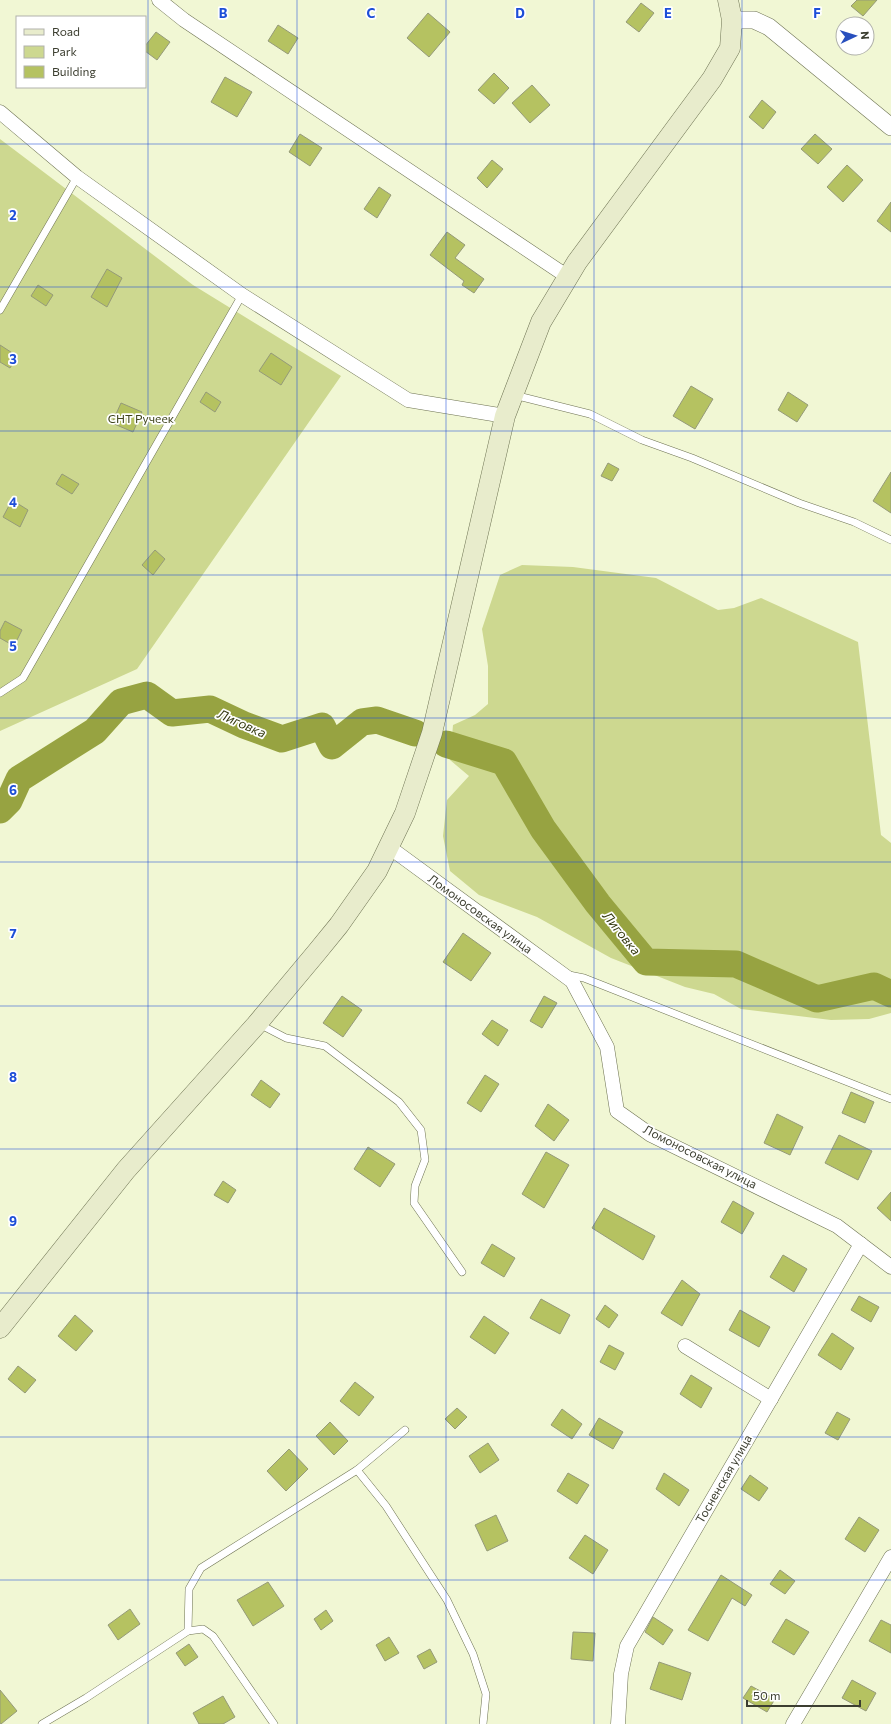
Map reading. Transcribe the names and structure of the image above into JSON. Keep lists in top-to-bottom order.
{
  "streets": {
    "street": ["Ломоносовская улица", "Тосненская улица"]
  },
  "crossings": [
    ["Ломоносовская улица", "Тосненская улица"]
  ],
  "water": ["Лиговка"],
  "parks": ["СНТ Ручеек"],
  "legend": ["Road", "Park", "Building"],
  "scale_bar": "50 m",
  "north": "right",
  "grid": {
    "columns": [
      "B",
      "C",
      "D",
      "E",
      "F"
    ],
    "rows": [
      "2",
      "3",
      "4",
      "5",
      "6",
      "7",
      "8",
      "9"
    ]
  }
}
